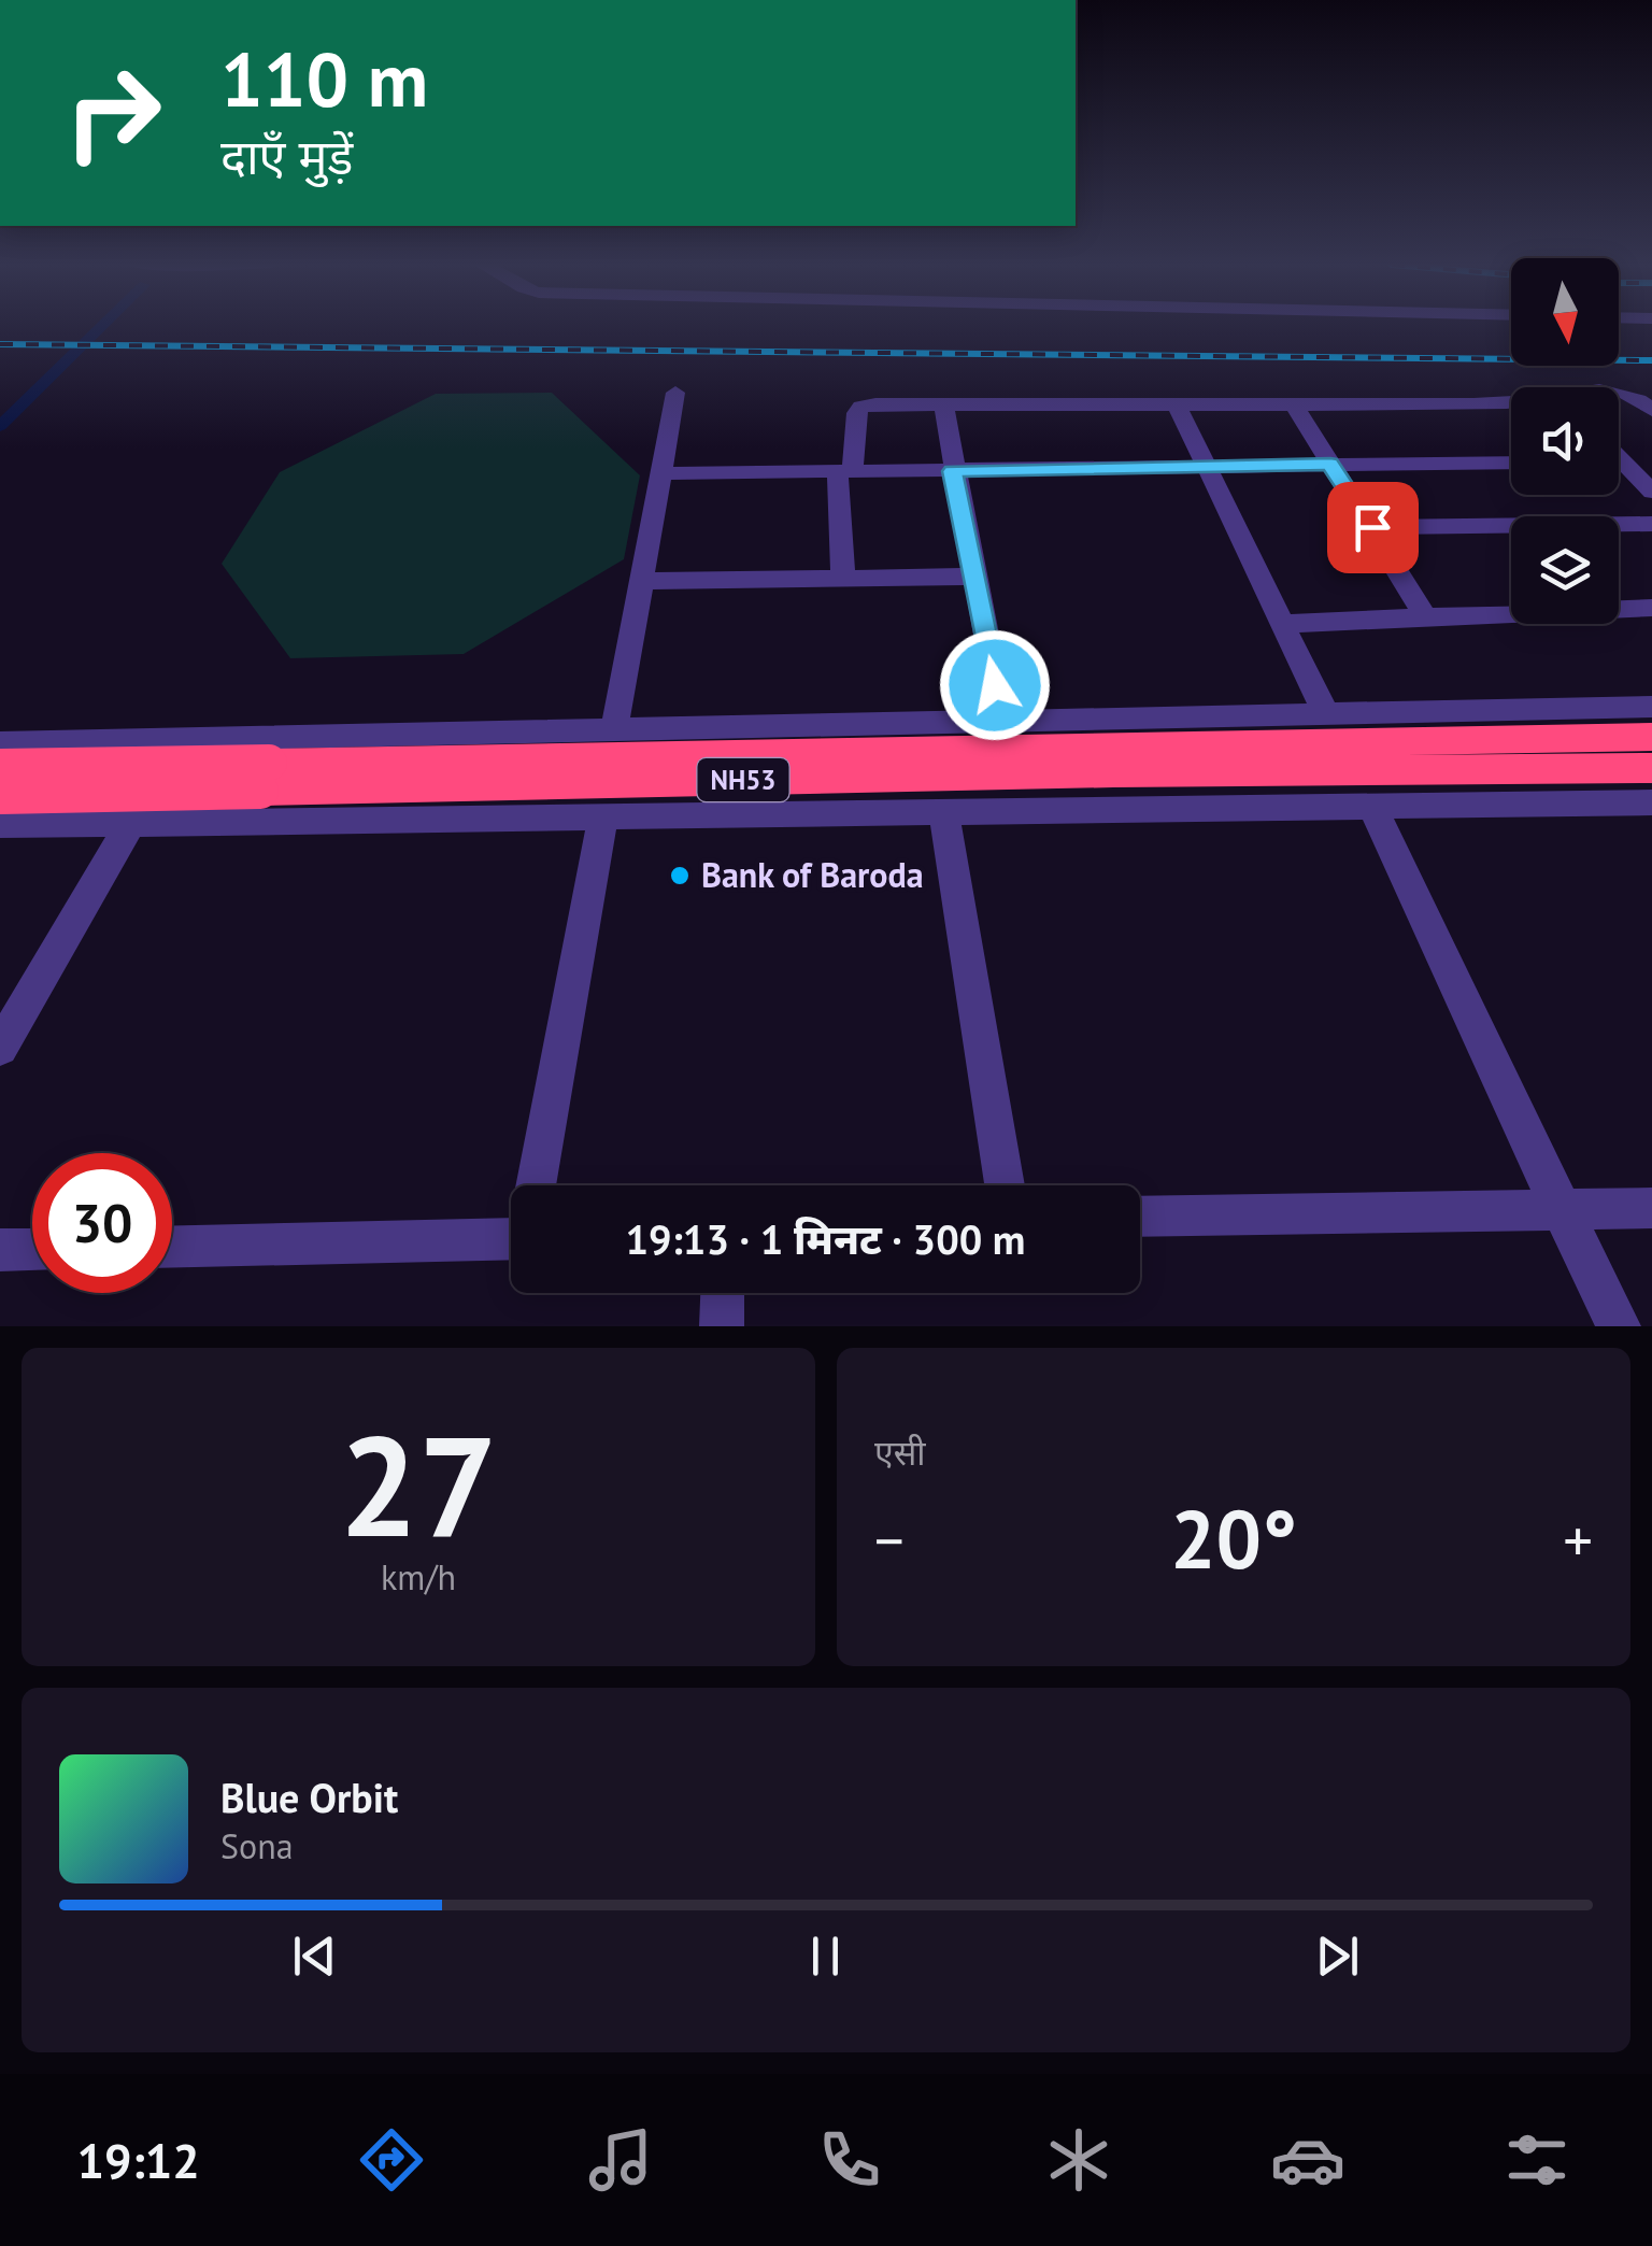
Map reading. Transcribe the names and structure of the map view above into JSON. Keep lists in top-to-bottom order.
{
  "streets": {
    "highway": ["NH53"]
  },
  "places": ["Bank of Baroda"],
  "north": "bottom",
  "page": {
    "turn": ["110 m", "दाएँ मुड़ें"],
    "limit": "30",
    "trip": "19:13 · 1 मिनट · 300 m",
    "tile": [
      ["27", "km/h"],
      "एसी"
    ],
    "heat": ["−", "20°", "+"],
    "song": ["Blue Orbit", "Sona"],
    "tabs": "19:12"
  }
}
